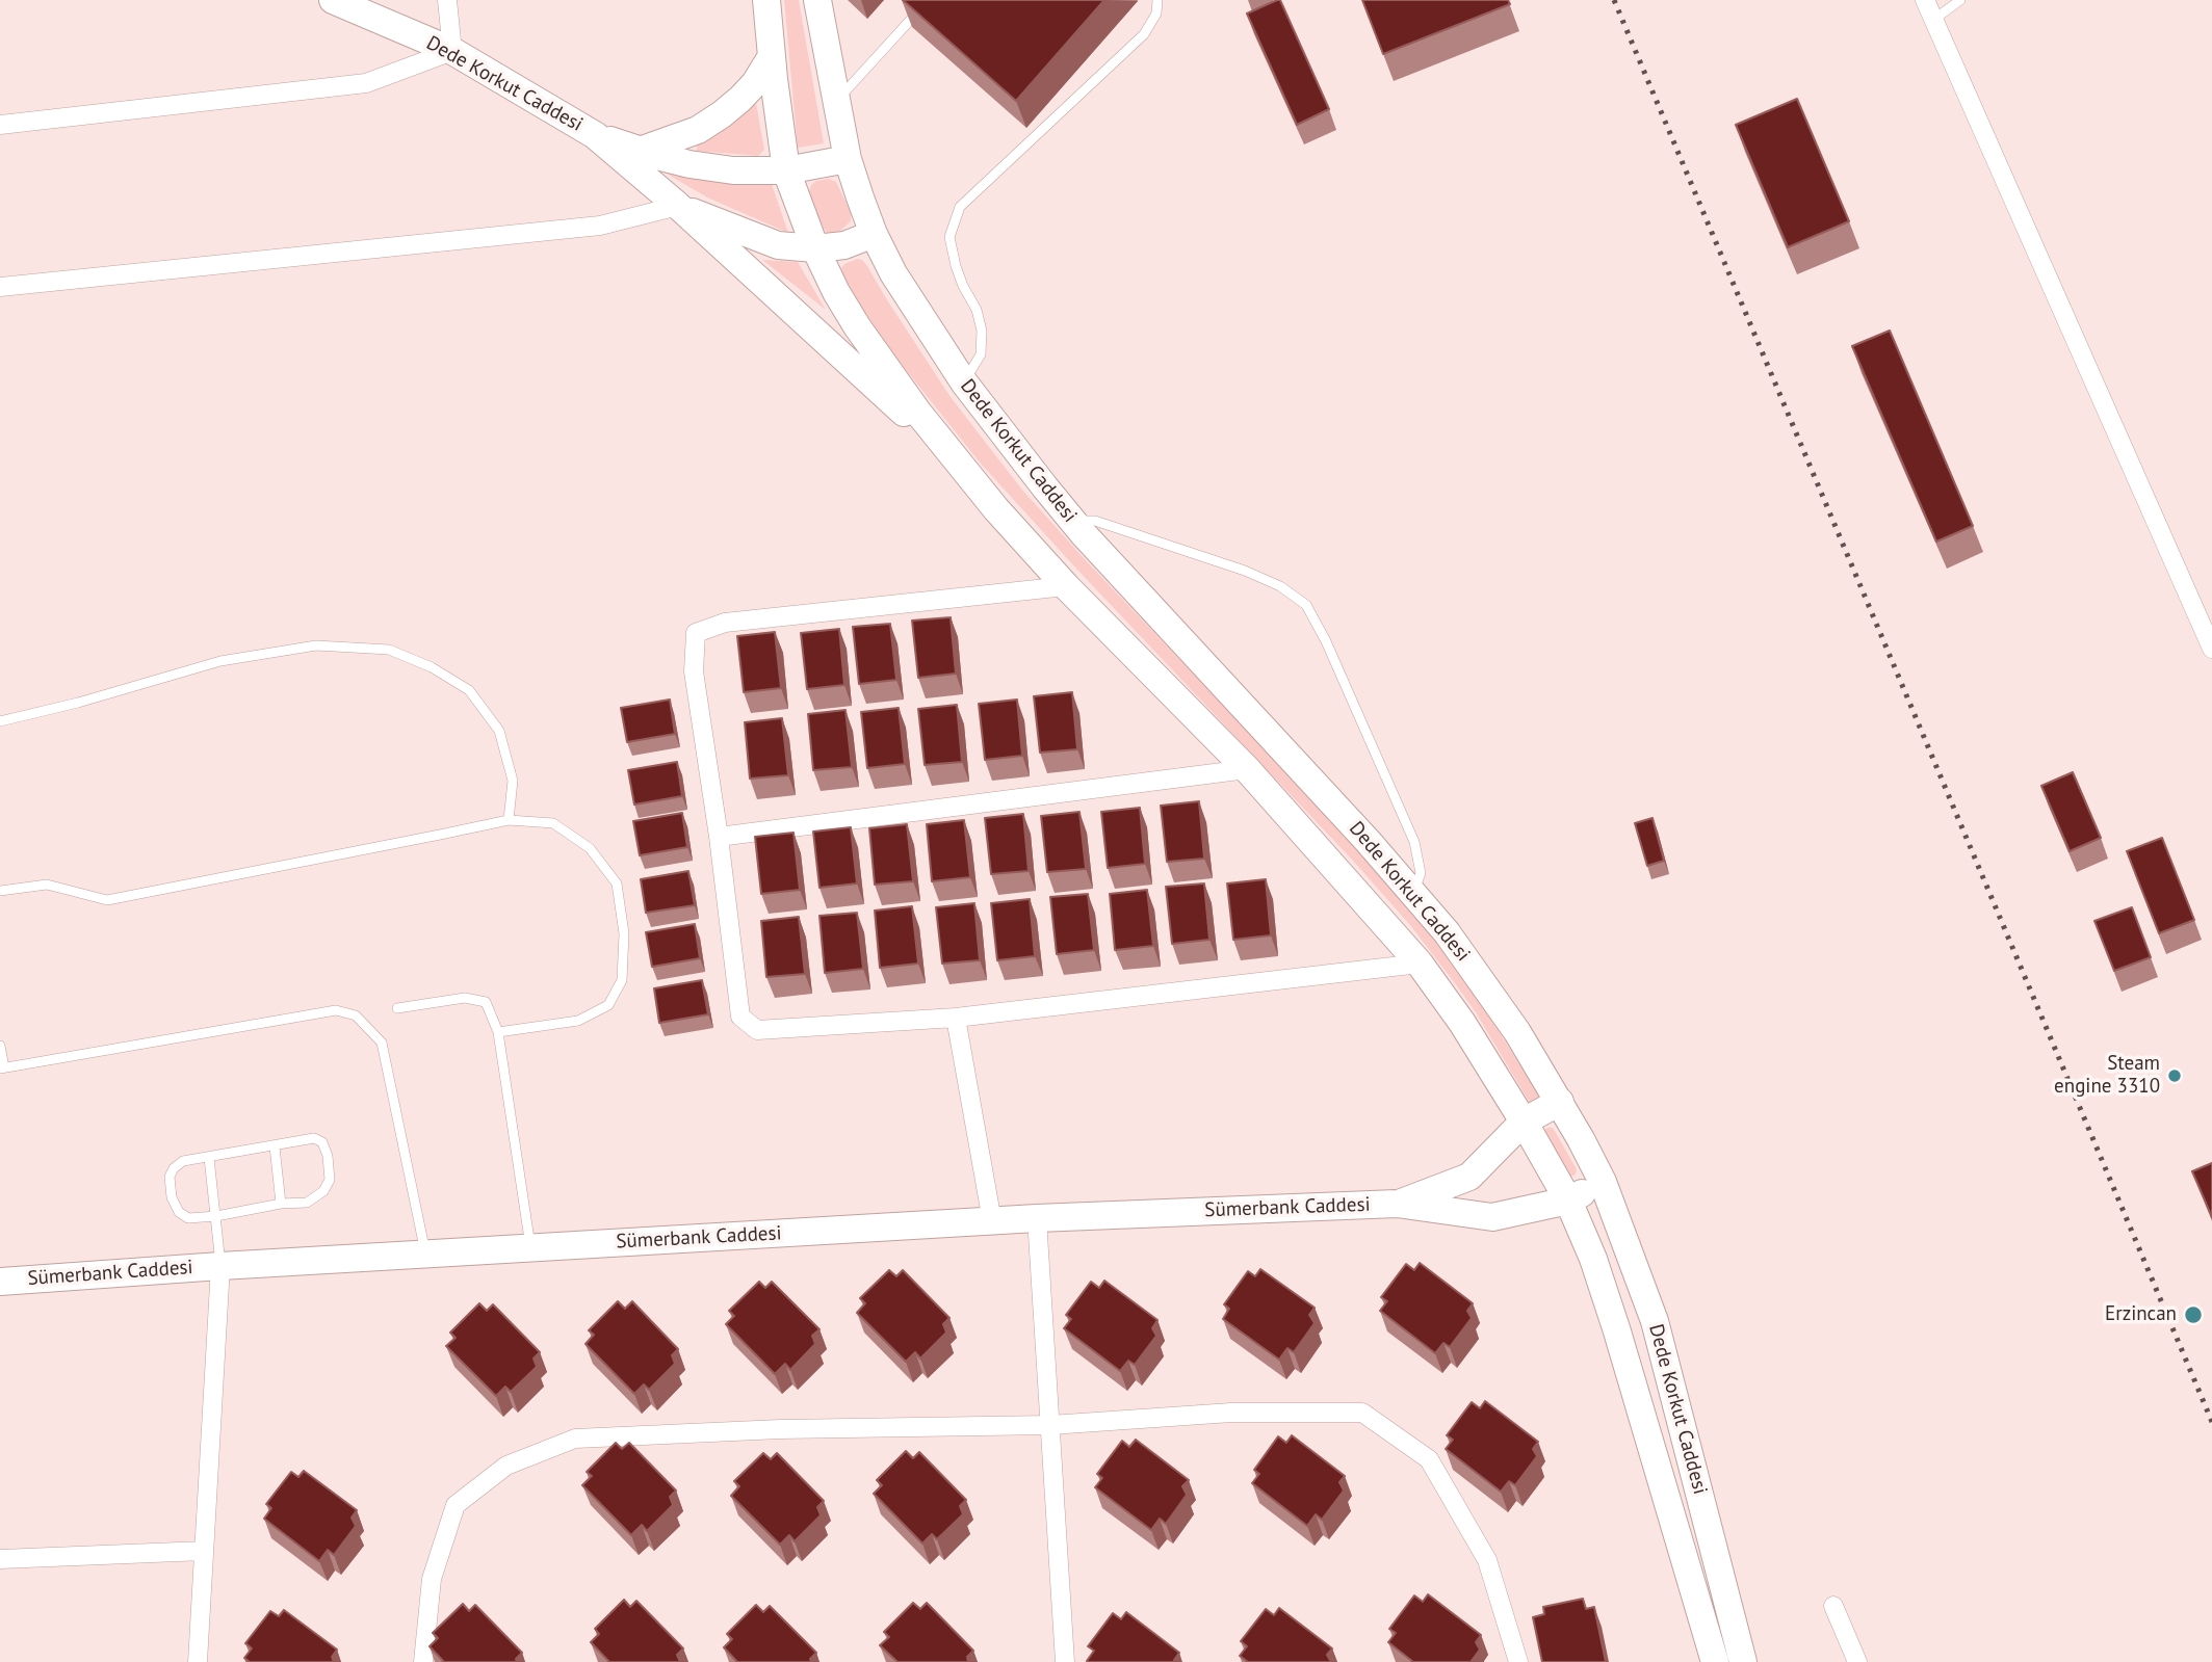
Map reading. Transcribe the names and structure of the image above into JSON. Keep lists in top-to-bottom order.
{
  "streets": {
    "main road": ["Dede Korkut Caddesi", "Sümerbank Caddesi"]
  },
  "places": ["Steam engine 3310", "Erzincan"]
}
